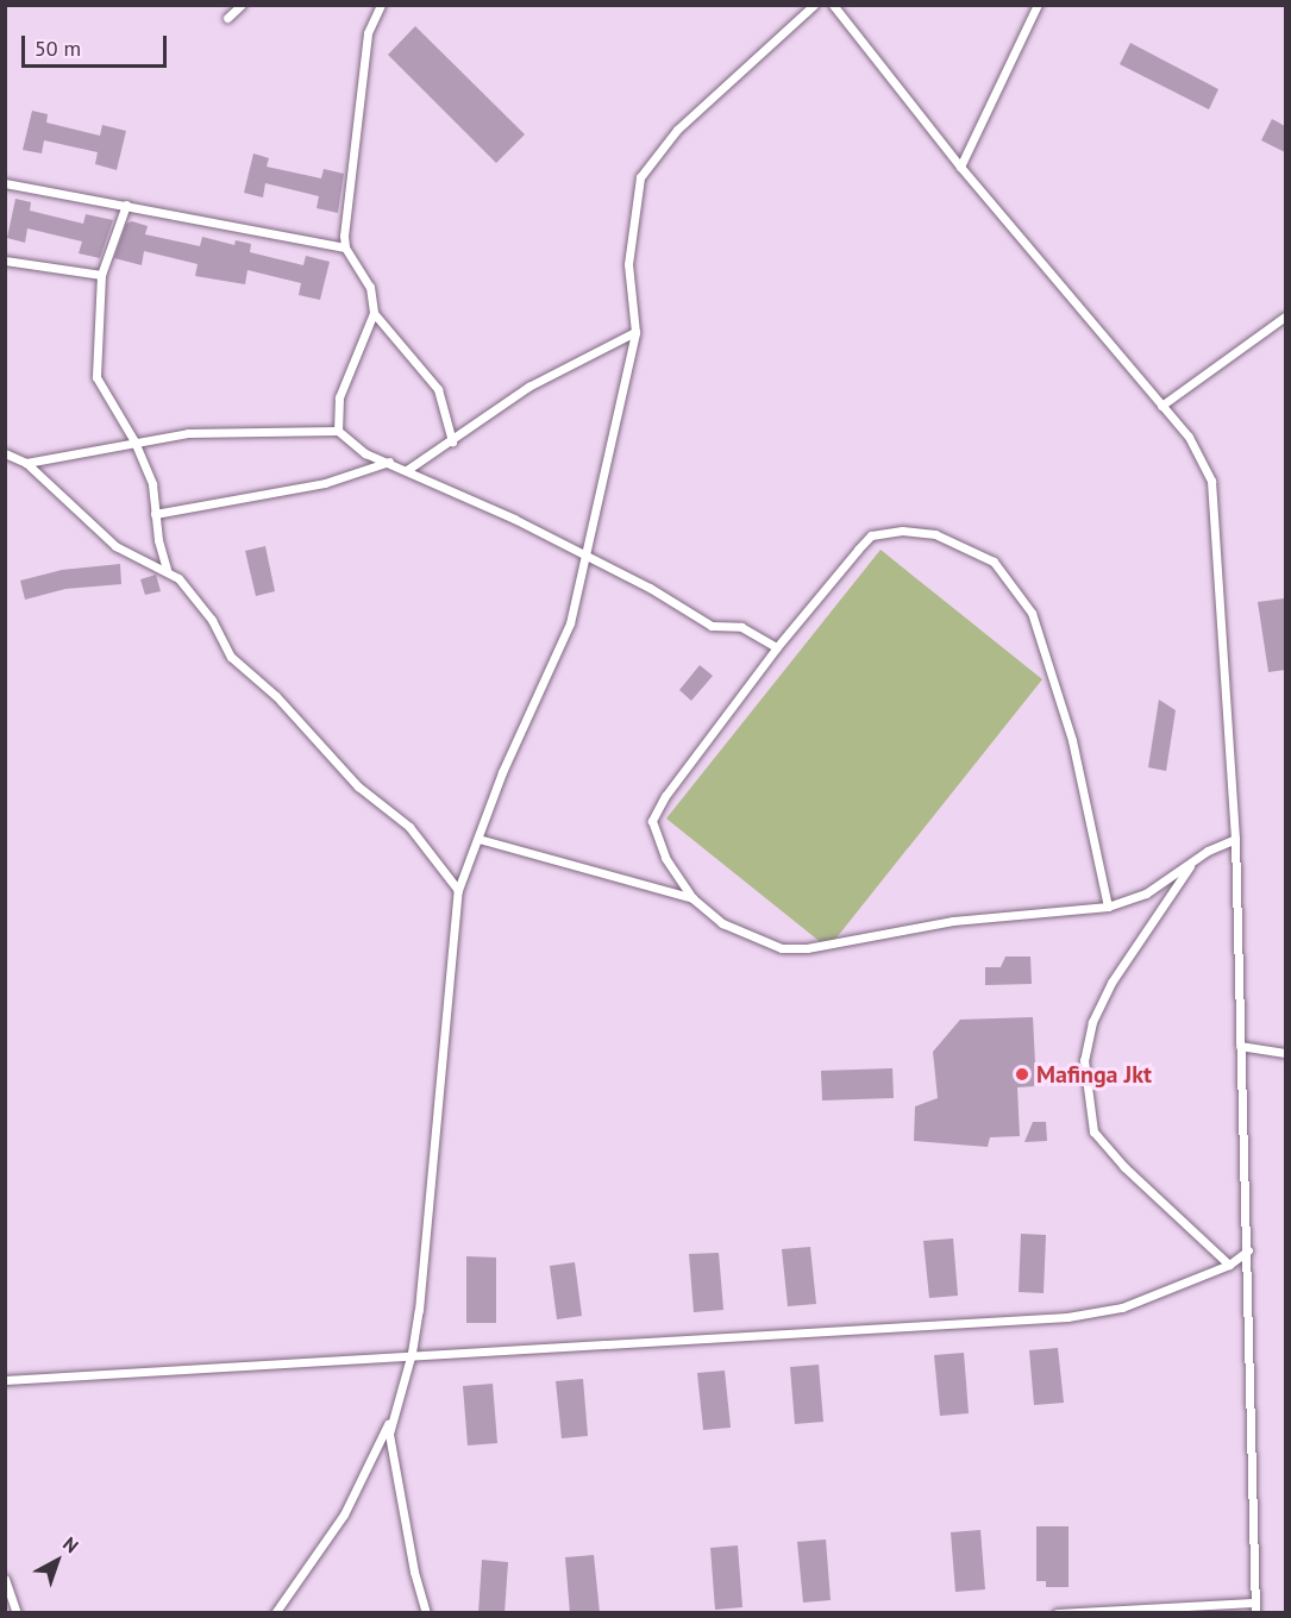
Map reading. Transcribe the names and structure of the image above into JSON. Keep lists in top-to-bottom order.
{
  "places": ["Mafinga Jkt"],
  "scale_bar": "50 m",
  "north": "top right"
}
